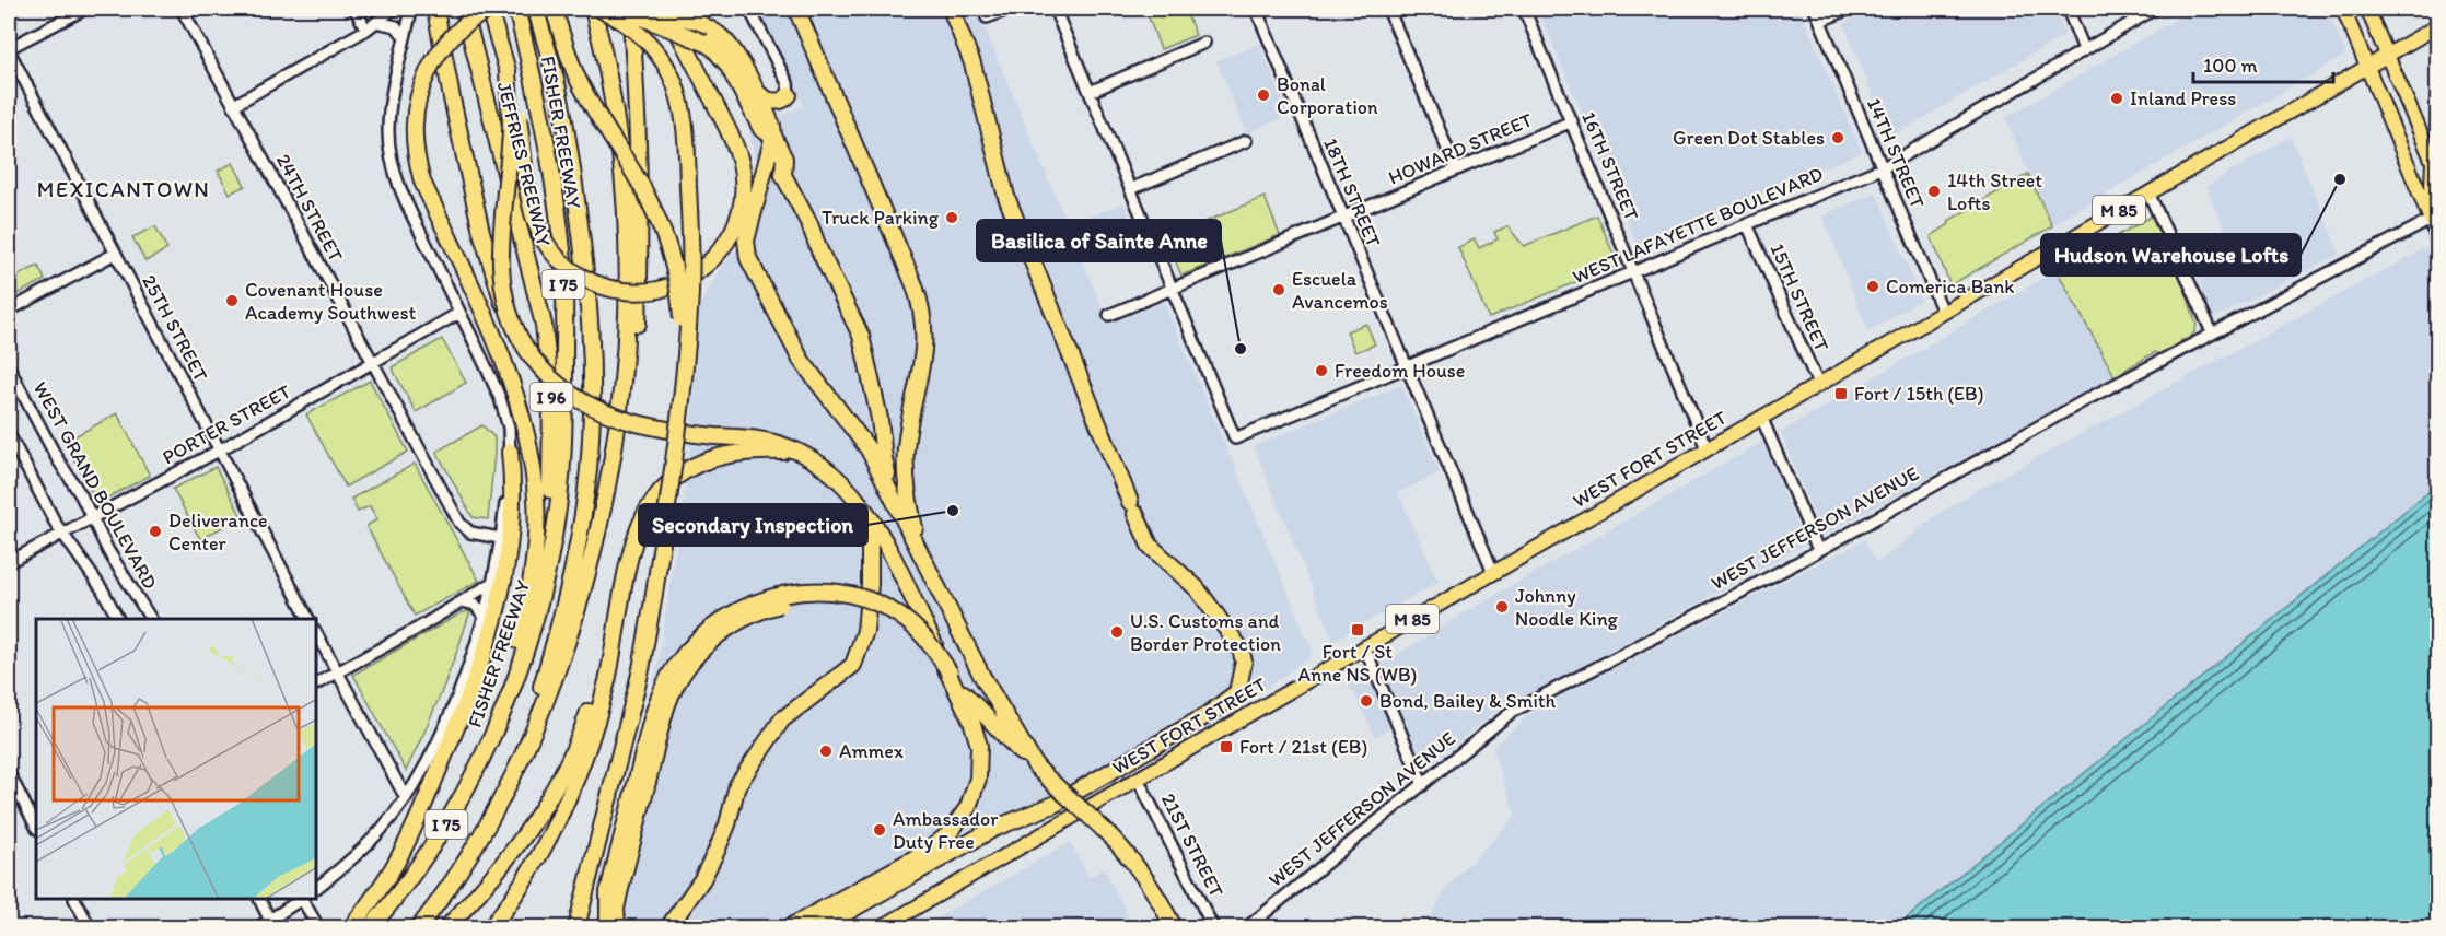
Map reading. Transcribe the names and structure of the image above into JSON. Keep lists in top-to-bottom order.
{
  "streets": {
    "highway": [
      "FISHER FREEWAY",
      "JEFFRIES FREEWAY",
      "I 75",
      "I 96"
    ],
    "main road": ["M 85", "WEST FORT STREET"],
    "street": [
      "HOWARD STREET",
      "14TH STREET",
      "16TH STREET",
      "18TH STREET",
      "24TH STREET",
      "WEST LAFAYETTE BOULEVARD",
      "15TH STREET",
      "25TH STREET",
      "PORTER STREET",
      "WEST GRAND BOULEVARD",
      "WEST JEFFERSON AVENUE",
      "21ST STREET"
    ]
  },
  "crossings": [
    ["FISHER FREEWAY", "JEFFRIES FREEWAY"],
    ["HOWARD STREET", "16TH STREET"],
    ["HOWARD STREET", "18TH STREET"],
    ["HOWARD STREET", "WEST LAFAYETTE BOULEVARD"],
    ["14TH STREET", "WEST LAFAYETTE BOULEVARD"],
    ["14TH STREET", "WEST FORT STREET"],
    ["16TH STREET", "WEST LAFAYETTE BOULEVARD"],
    ["16TH STREET", "WEST FORT STREET"],
    ["18TH STREET", "WEST LAFAYETTE BOULEVARD"],
    ["18TH STREET", "WEST FORT STREET"],
    ["24TH STREET", "PORTER STREET"],
    ["WEST LAFAYETTE BOULEVARD", "15TH STREET"],
    ["15TH STREET", "WEST FORT STREET"],
    ["25TH STREET", "PORTER STREET"],
    ["PORTER STREET", "WEST GRAND BOULEVARD"],
    ["WEST FORT STREET", "21ST STREET"]
  ],
  "districts": ["MEXICANTOWN"],
  "places": {
    "other": [
      "Bonal Corporation",
      "Inland Press",
      "Green Dot Stables",
      "Hudson Warehouse Lofts",
      "14th Street Lofts",
      "Truck Parking",
      "Comerica Bank",
      "Escuela Avancemos",
      "Covenant House Academy Southwest",
      "Basilica of Sainte Anne",
      "Freedom House",
      "Secondary Inspection",
      "Deliverance Center",
      "Johnny Noodle King",
      "U.S. Customs and Border Protection",
      "Bond, Bailey & Smith",
      "Ammex",
      "Ambassador Duty Free"
    ],
    "transit": ["Fort / 15th (EB)", "Fort / St Anne NS (WB)", "Fort / 21st (EB)"]
  },
  "scale_bar": "100 m"
}
